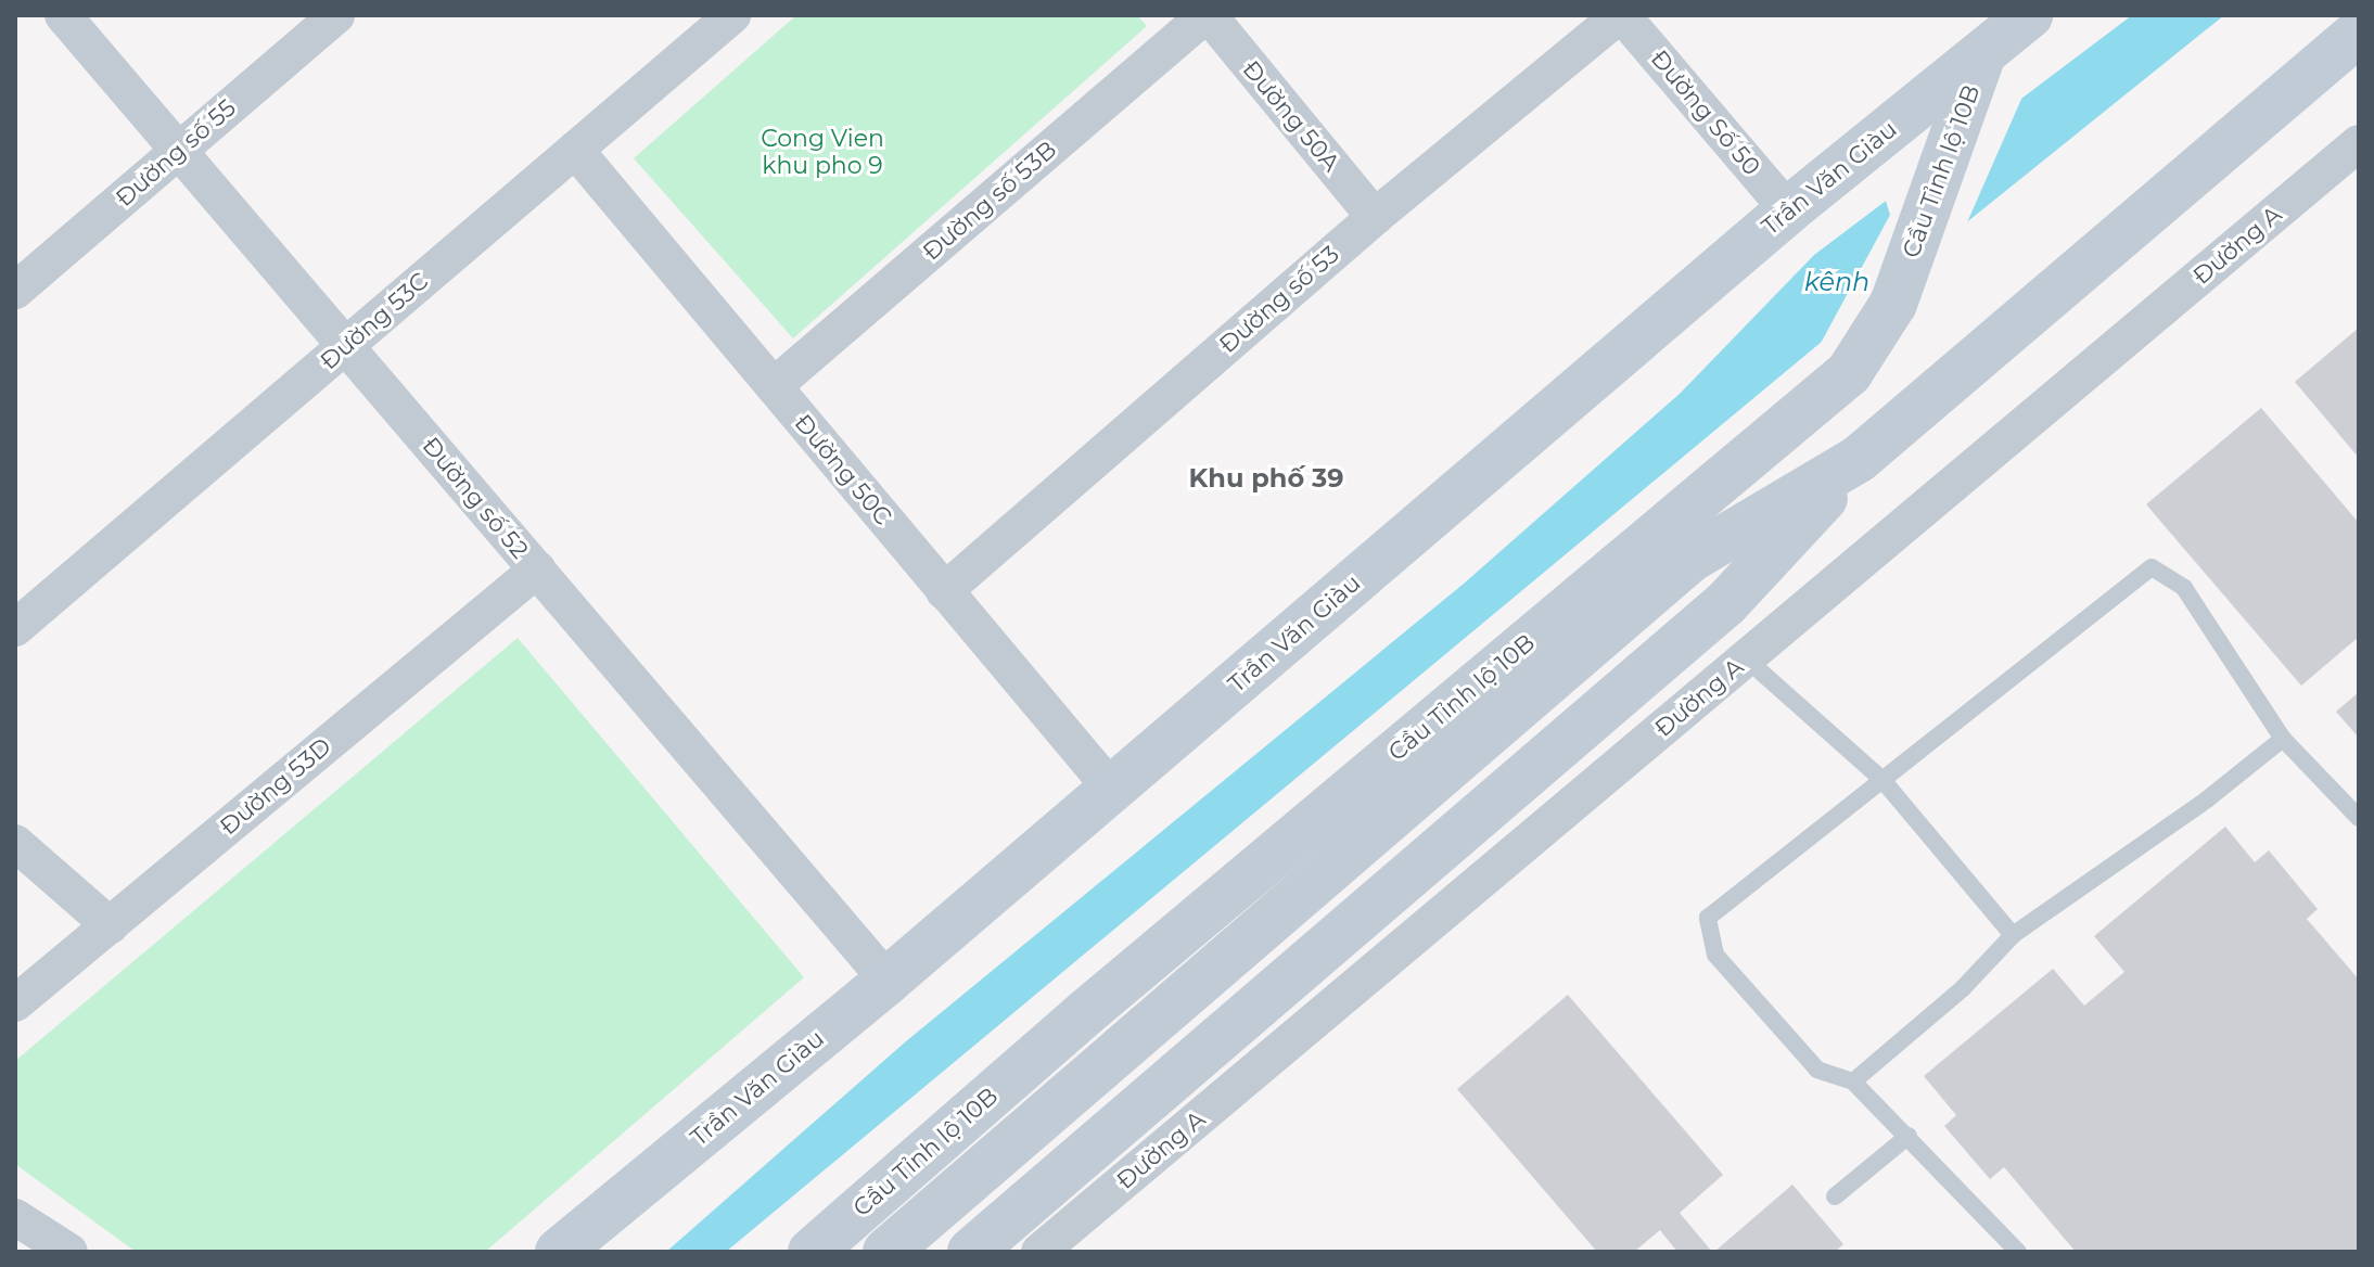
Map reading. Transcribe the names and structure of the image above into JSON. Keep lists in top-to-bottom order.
{
  "streets": {
    "main road": ["Cầu Tỉnh lộ 10B", "Trần Văn Giàu"],
    "street": [
      "Đường Số 50",
      "Đường 50A",
      "Đường số 55",
      "Đường số 53B",
      "Đường A",
      "Đường số 53",
      "Đường 53C",
      "Đường 50C",
      "Đường số 52",
      "Đường 53D"
    ]
  },
  "crossings": [
    ["Đường Số 50", "Trần Văn Giàu"],
    ["Đường Số 50", "Đường số 53"],
    ["Đường 50A", "Đường số 53B"],
    ["Đường 50A", "Đường số 53"],
    ["Đường số 55", "Đường số 52"],
    ["Cầu Tỉnh lộ 10B", "Trần Văn Giàu"],
    ["Trần Văn Giàu", "Đường 50C"],
    ["Trần Văn Giàu", "Đường số 52"],
    ["Đường số 53B", "Đường 50C"],
    ["Đường số 53", "Đường 50C"],
    ["Đường 53C", "Đường 50C"],
    ["Đường 53C", "Đường số 52"],
    ["Đường số 52", "Đường 53D"]
  ],
  "districts": ["Khu phố 39"],
  "water": ["kênh"],
  "parks": ["Cong Vien khu pho 9"]
}
